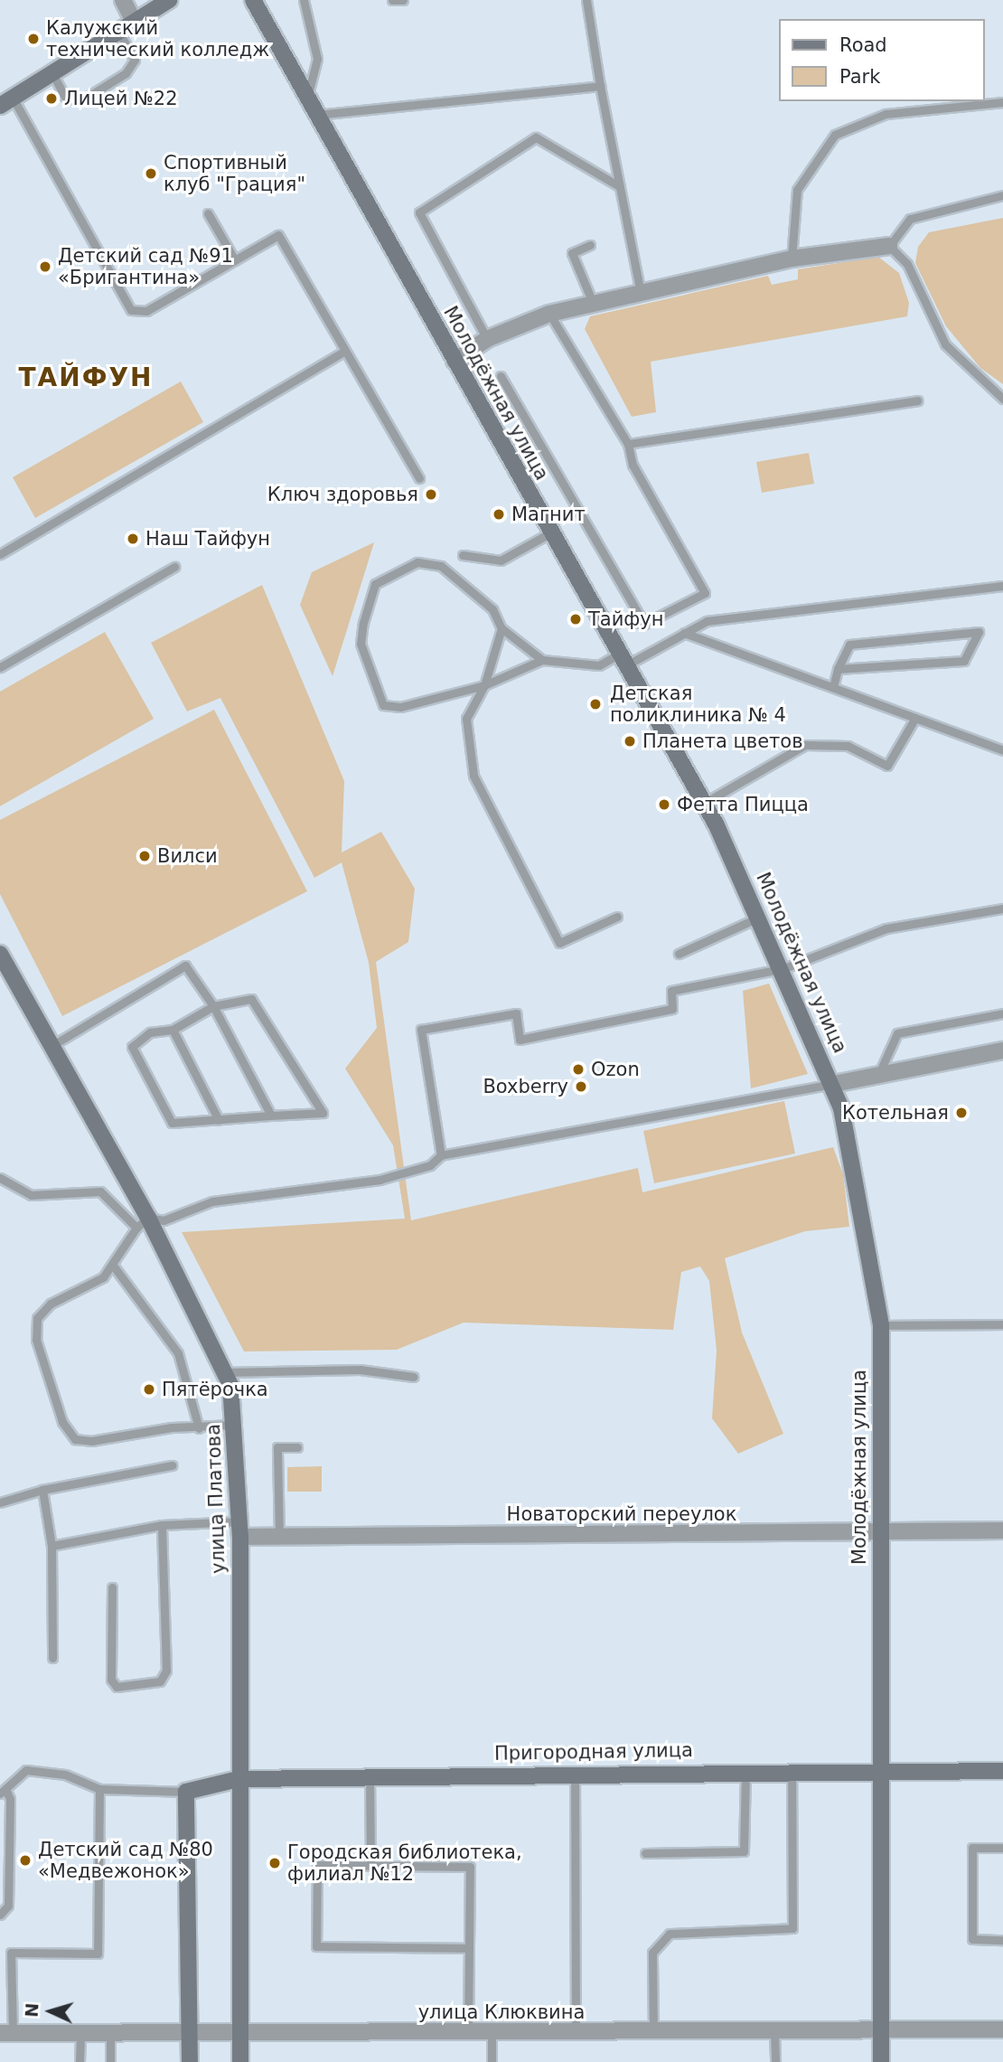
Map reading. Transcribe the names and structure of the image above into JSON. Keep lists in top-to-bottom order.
{
  "streets": {
    "street": [
      "Молодёжная улица",
      "улица Платова",
      "Новаторский переулок",
      "Пригородная улица",
      "улица Клюквина"
    ]
  },
  "crossings": [
    ["Молодёжная улица", "Новаторский переулок"],
    ["Молодёжная улица", "Пригородная улица"],
    ["Молодёжная улица", "улица Клюквина"],
    ["улица Платова", "Новаторский переулок"],
    ["улица Платова", "Пригородная улица"],
    ["улица Платова", "улица Клюквина"]
  ],
  "districts": ["ТАЙФУН"],
  "places": [
    "Калужский технический колледж",
    "Лицей №22",
    "Спортивный клуб \"Грация\"",
    "Детский сад №91 «Бригантина»",
    "Ключ здоровья",
    "Магнит",
    "Наш Тайфун",
    "Тайфун",
    "Детская поликлиника № 4",
    "Планета цветов",
    "Фетта Пицца",
    "Вилси",
    "Ozon",
    "Boxberry",
    "Котельная",
    "Пятёрочка",
    "Детский сад №80 «Медвежонок»",
    "Городская библиотека, филиал №12"
  ],
  "legend": ["Road", "Park"],
  "north": "left"
}
